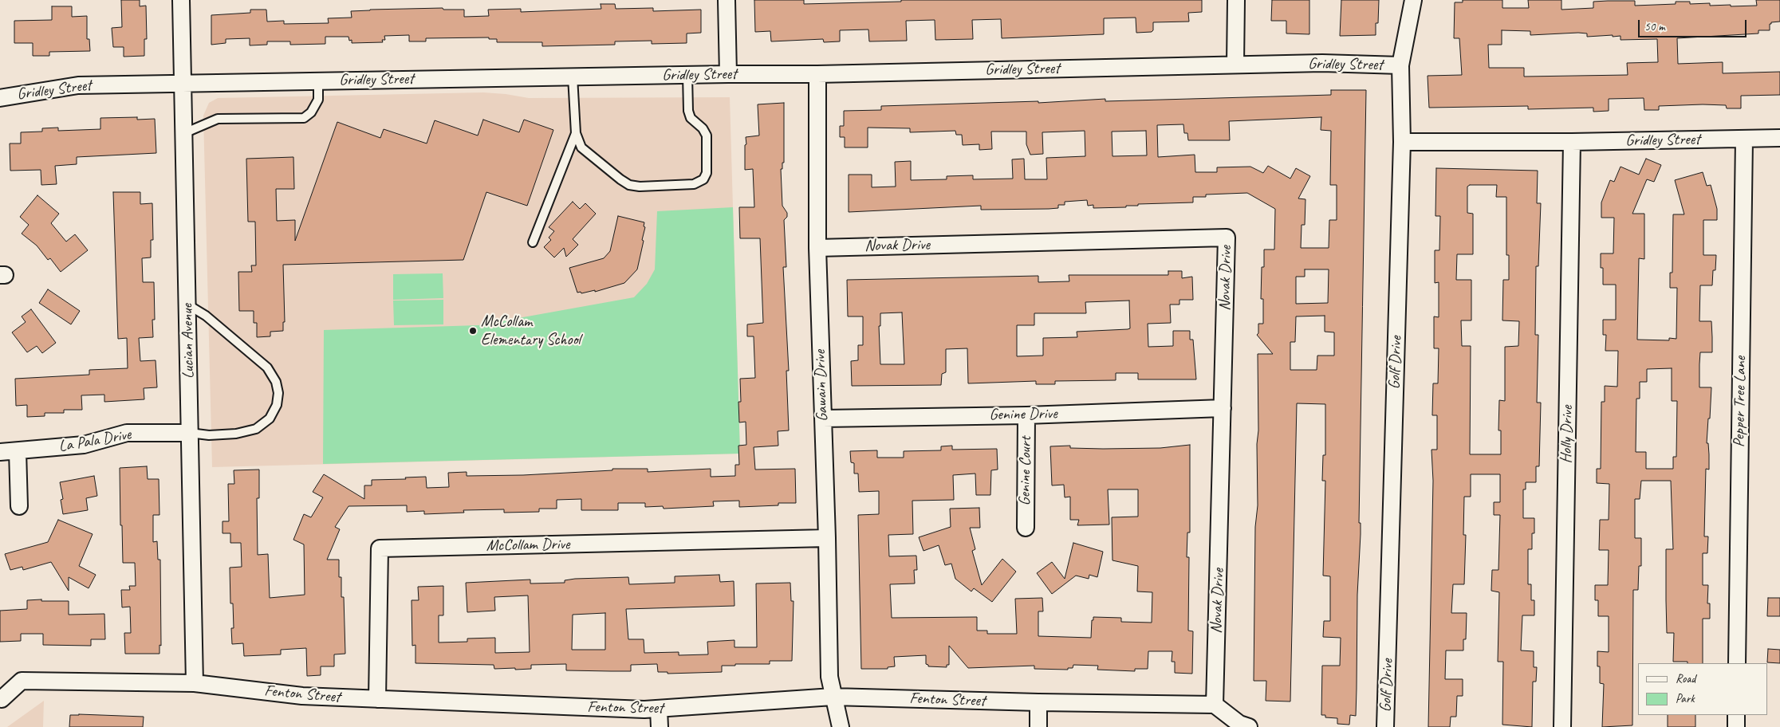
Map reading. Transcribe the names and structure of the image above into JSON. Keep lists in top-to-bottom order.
{
  "streets": {
    "street": [
      "Gridley Street",
      "Novak Drive",
      "Lucian Avenue",
      "Golf Drive",
      "Gawain Drive",
      "Pepper Tree Lane",
      "Genine Drive",
      "Holly Drive",
      "La Pala Drive",
      "Genine Court",
      "McCollam Drive",
      "Fenton Street"
    ]
  },
  "crossings": [
    ["Gridley Street", "Lucian Avenue"],
    ["Gridley Street", "Golf Drive"],
    ["Gridley Street", "Gawain Drive"],
    ["Gridley Street", "Pepper Tree Lane"],
    ["Gridley Street", "Holly Drive"],
    ["Novak Drive", "Gawain Drive"],
    ["Novak Drive", "Genine Drive"],
    ["Novak Drive", "Fenton Street"],
    ["Lucian Avenue", "La Pala Drive"],
    ["Lucian Avenue", "Fenton Street"],
    ["Gawain Drive", "Genine Drive"],
    ["Gawain Drive", "McCollam Drive"],
    ["Gawain Drive", "Fenton Street"],
    ["Genine Drive", "Genine Court"],
    ["McCollam Drive", "Fenton Street"]
  ],
  "places": ["McCollam Elementary School"],
  "legend": ["Road", "Park"],
  "scale_bar": "50 m"
}
